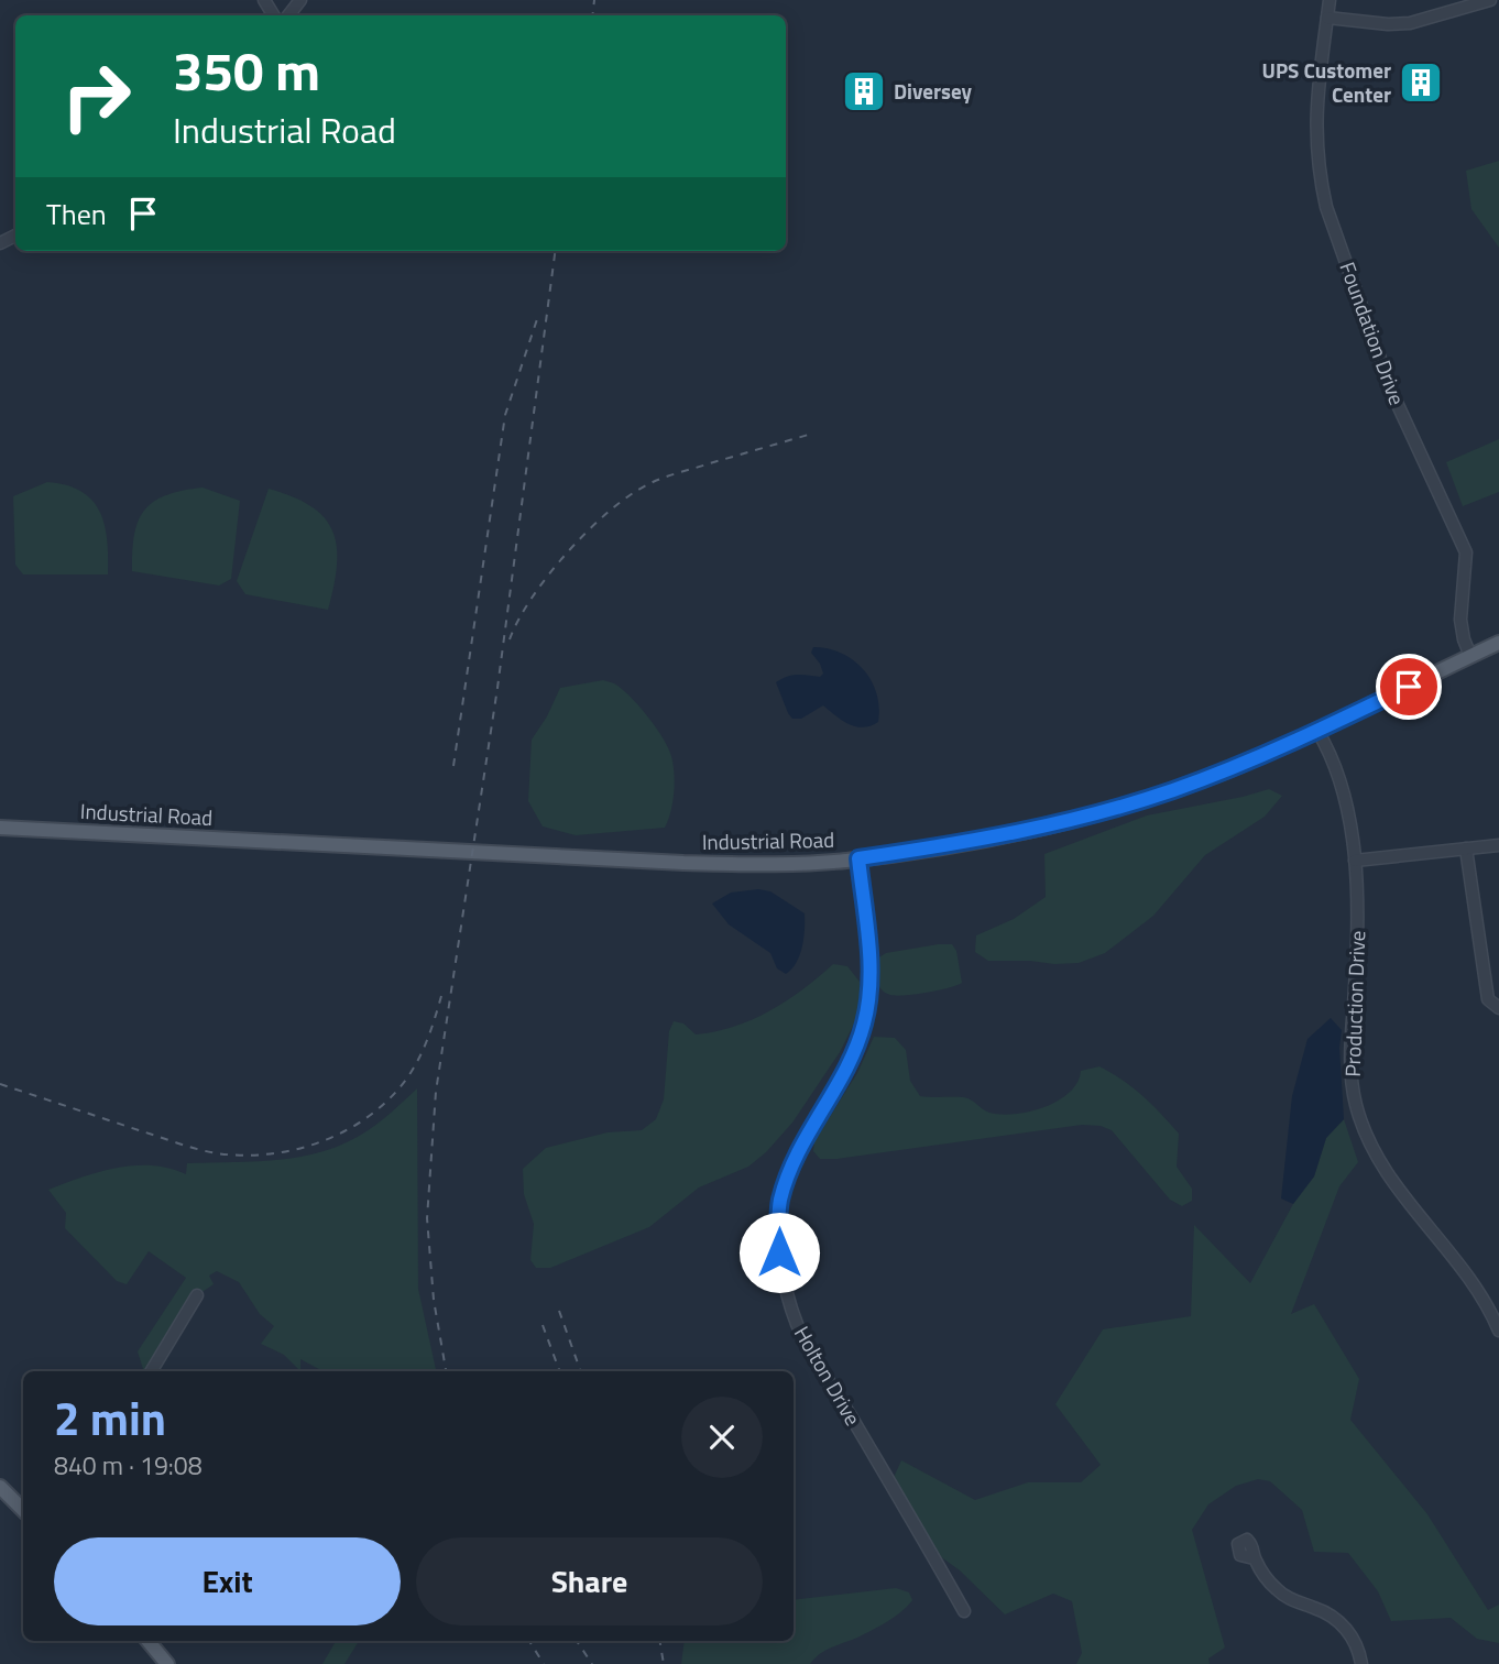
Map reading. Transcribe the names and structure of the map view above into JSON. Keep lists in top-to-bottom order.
{
  "streets": {
    "main road": ["Industrial Road"],
    "street": ["Foundation Drive", "Production Drive", "Holton Drive"]
  },
  "crossings": [
    ["Foundation Drive", "Industrial Road"],
    ["Industrial Road", "Production Drive"],
    ["Industrial Road", "Holton Drive"]
  ],
  "places": {
    "building": ["UPS Customer Center", "Diversey"]
  },
  "page": {
    "turn": ["350 m", "Industrial Road"],
    "then": "Then",
    "heading": ["2 min", "840 m · 19:08"],
    "buttons": ["Exit", "Share"]
  }
}
